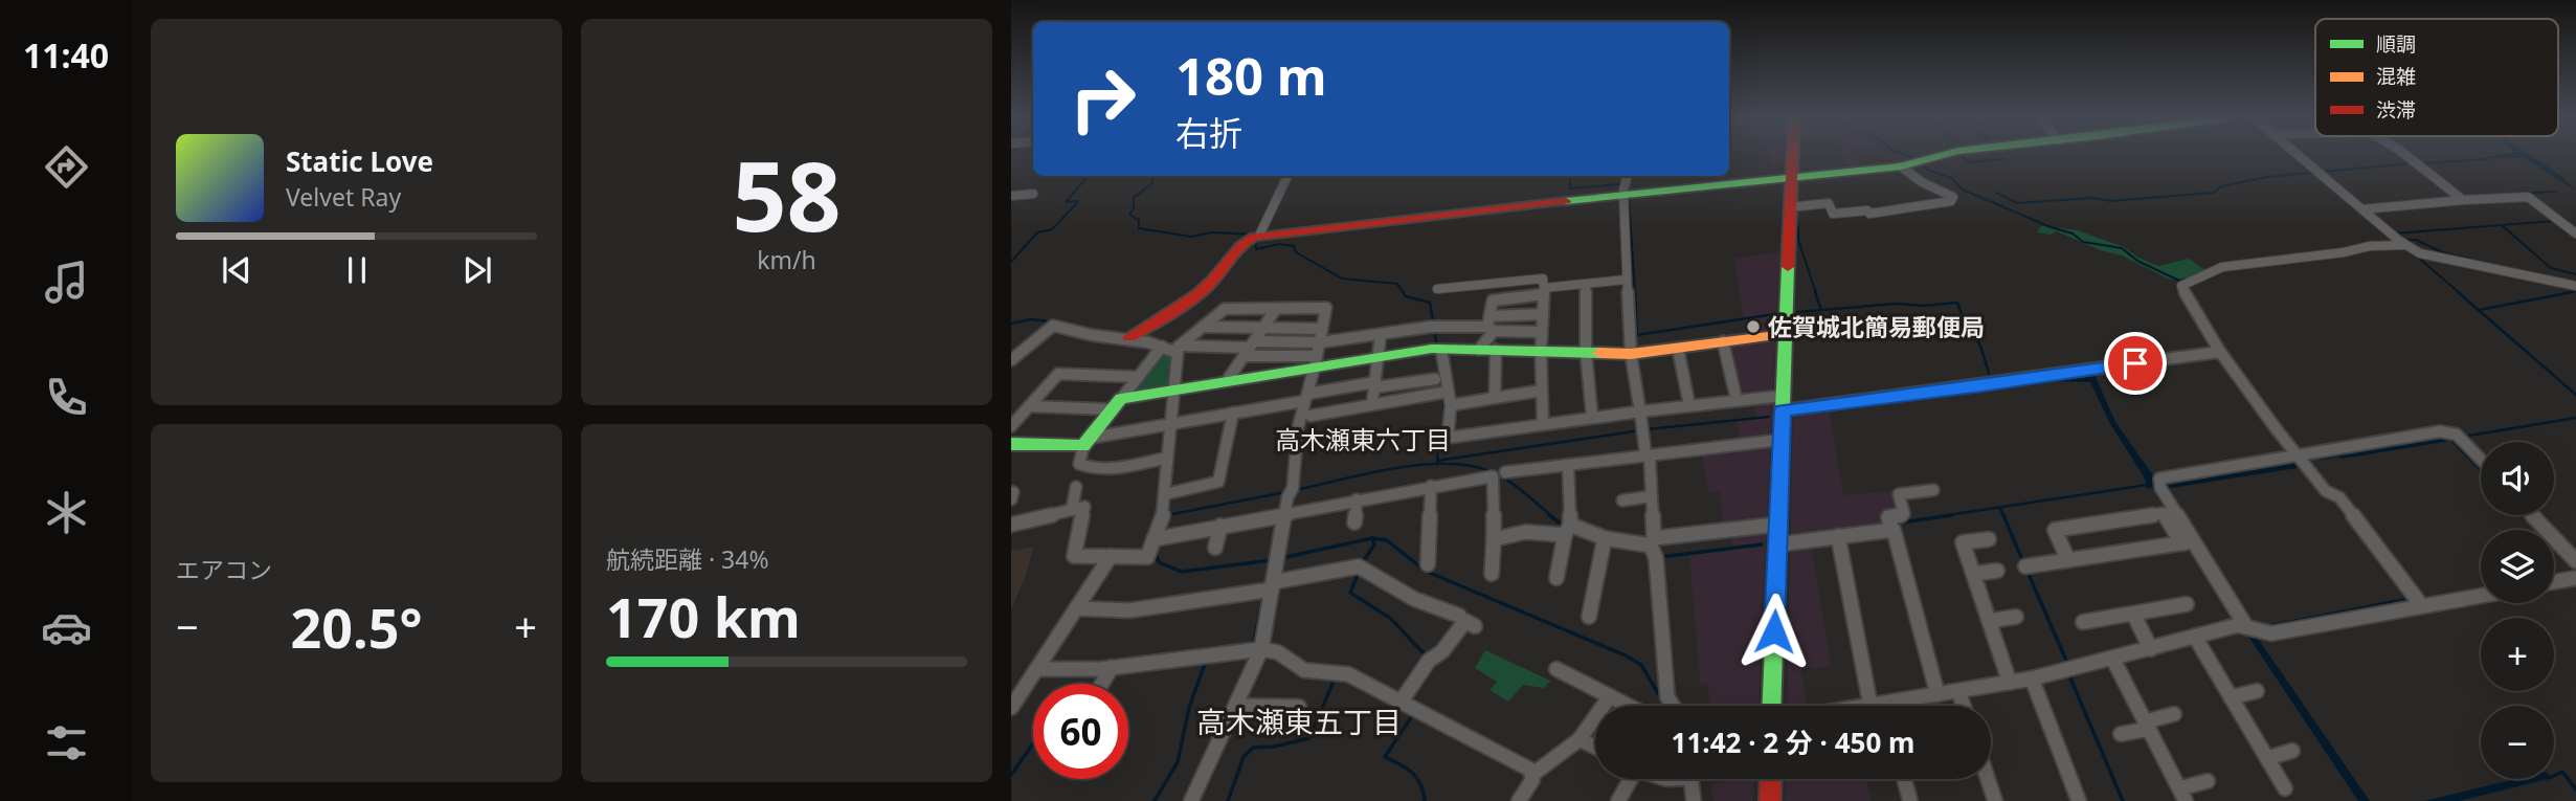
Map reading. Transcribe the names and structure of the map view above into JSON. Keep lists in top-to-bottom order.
{
  "districts": ["高木瀬東六丁目", "高木瀬東五丁目"],
  "places": ["佐賀城北簡易郵便局"],
  "legend": ["順調", "混雑", "渋滞"],
  "page": {
    "tabs": "11:40",
    "tile": [
      ["58", "km/h"],
      "エアコン",
      ["航続距離 · 34%", "170 km"]
    ],
    "turn": ["180 m", "右折"],
    "song": ["Static Love", "Velvet Ray"],
    "map_buttons": ["+", "−"],
    "heat": ["−", "20.5°", "+"],
    "limit": "60",
    "trip": "11:42 · 2 分 · 450 m"
  }
}
